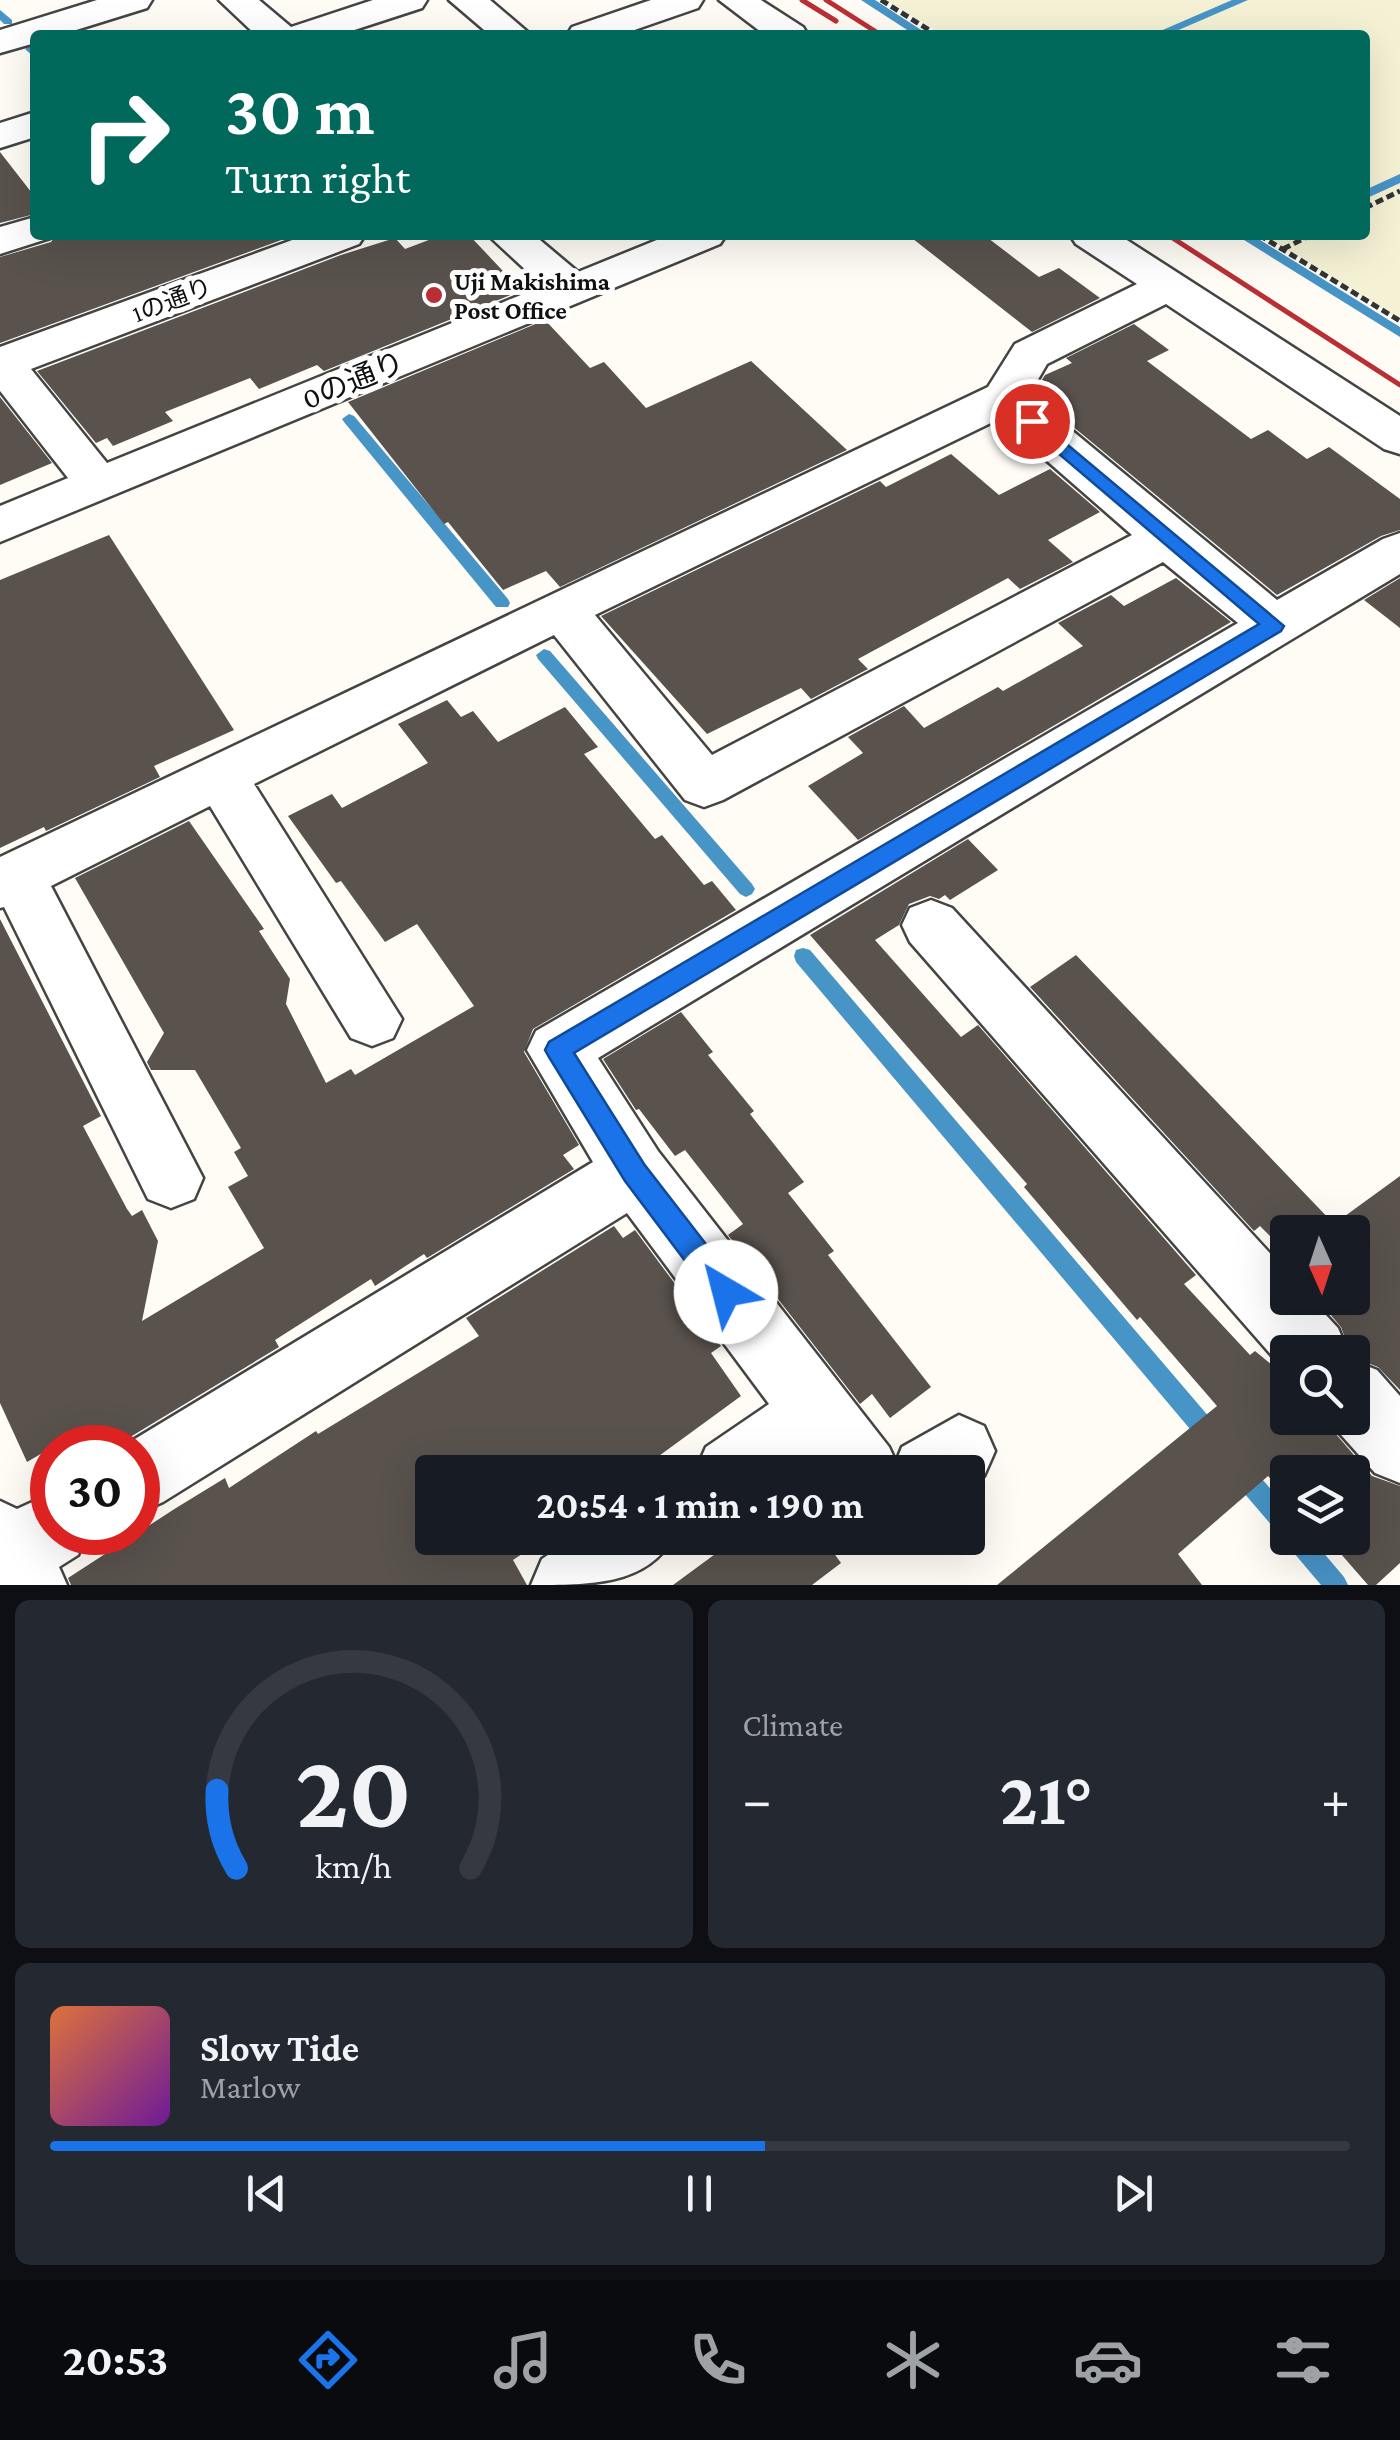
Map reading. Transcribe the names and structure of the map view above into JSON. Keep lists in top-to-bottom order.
{
  "streets": {
    "street": ["1の通り", "0の通り"]
  },
  "places": ["Uji Makishima Post Office"],
  "north": "bottom",
  "page": {
    "turn": ["30 m", "Turn right"],
    "limit": "30",
    "trip": "20:54 · 1 min · 190 m",
    "tile": "Climate",
    "heat": ["−", "21°", "+"],
    "song": ["Slow Tide", "Marlow"],
    "tabs": "20:53",
    "gauge": ["20", "km/h"]
  }
}
